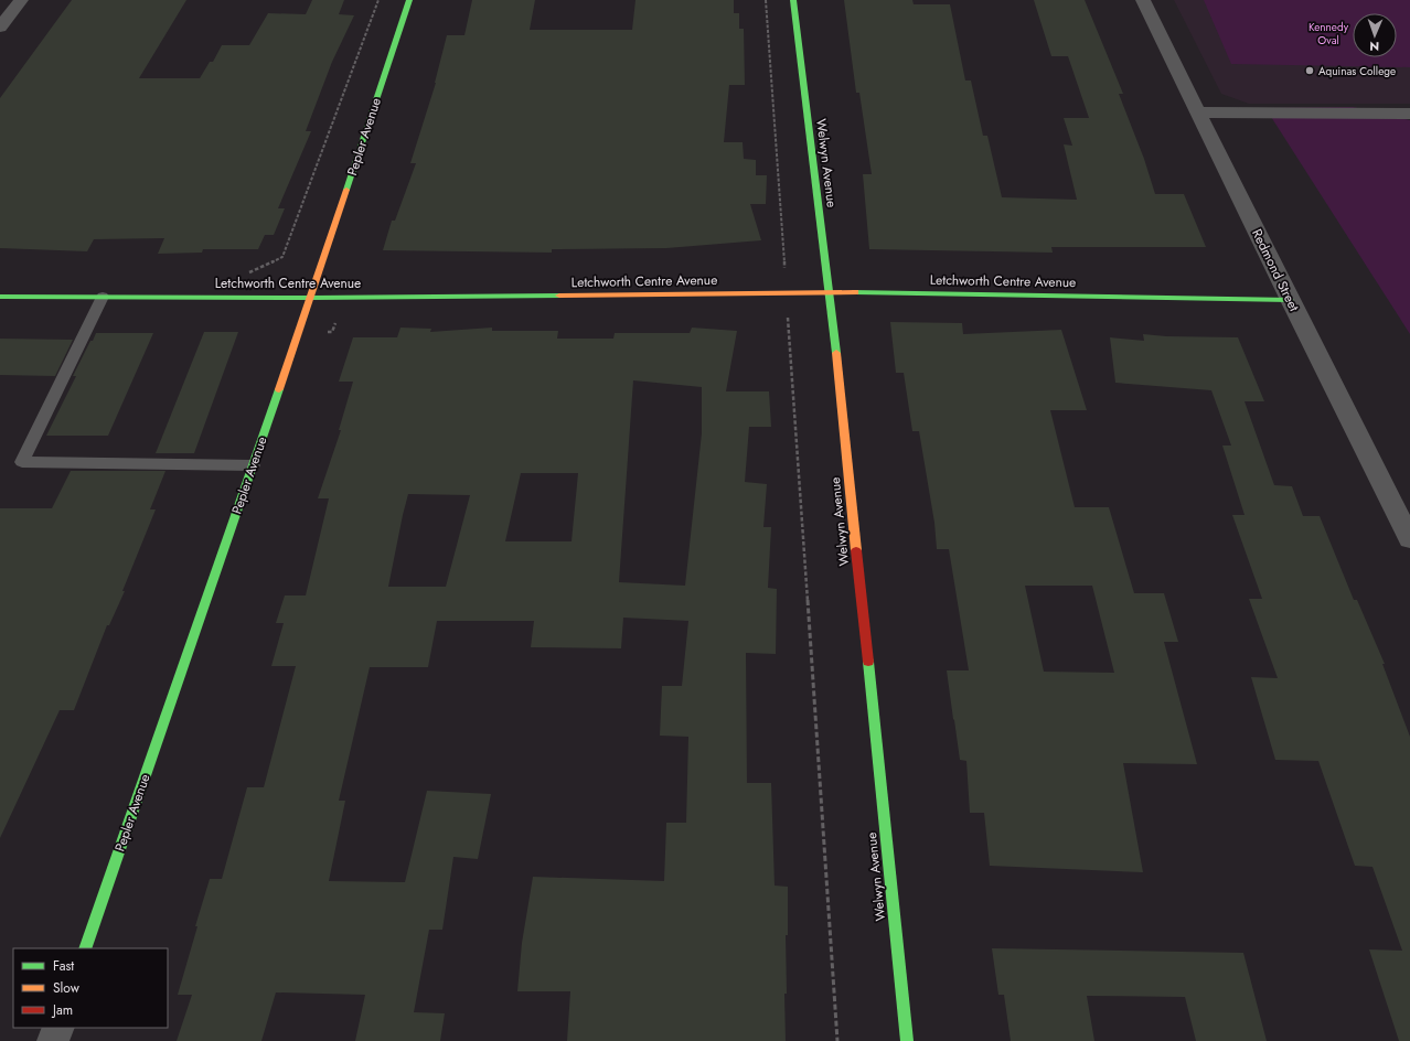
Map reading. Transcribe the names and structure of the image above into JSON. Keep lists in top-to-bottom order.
{
  "streets": {
    "street": [
      "Pepler Avenue",
      "Welwyn Avenue",
      "Redmond Street",
      "Letchworth Centre Avenue"
    ]
  },
  "crossings": [
    ["Pepler Avenue", "Letchworth Centre Avenue"],
    ["Welwyn Avenue", "Letchworth Centre Avenue"],
    ["Redmond Street", "Letchworth Centre Avenue"]
  ],
  "parks": ["Kennedy Oval"],
  "places": ["Aquinas College"],
  "legend": ["Fast", "Slow", "Jam"],
  "north": "bottom"
}
